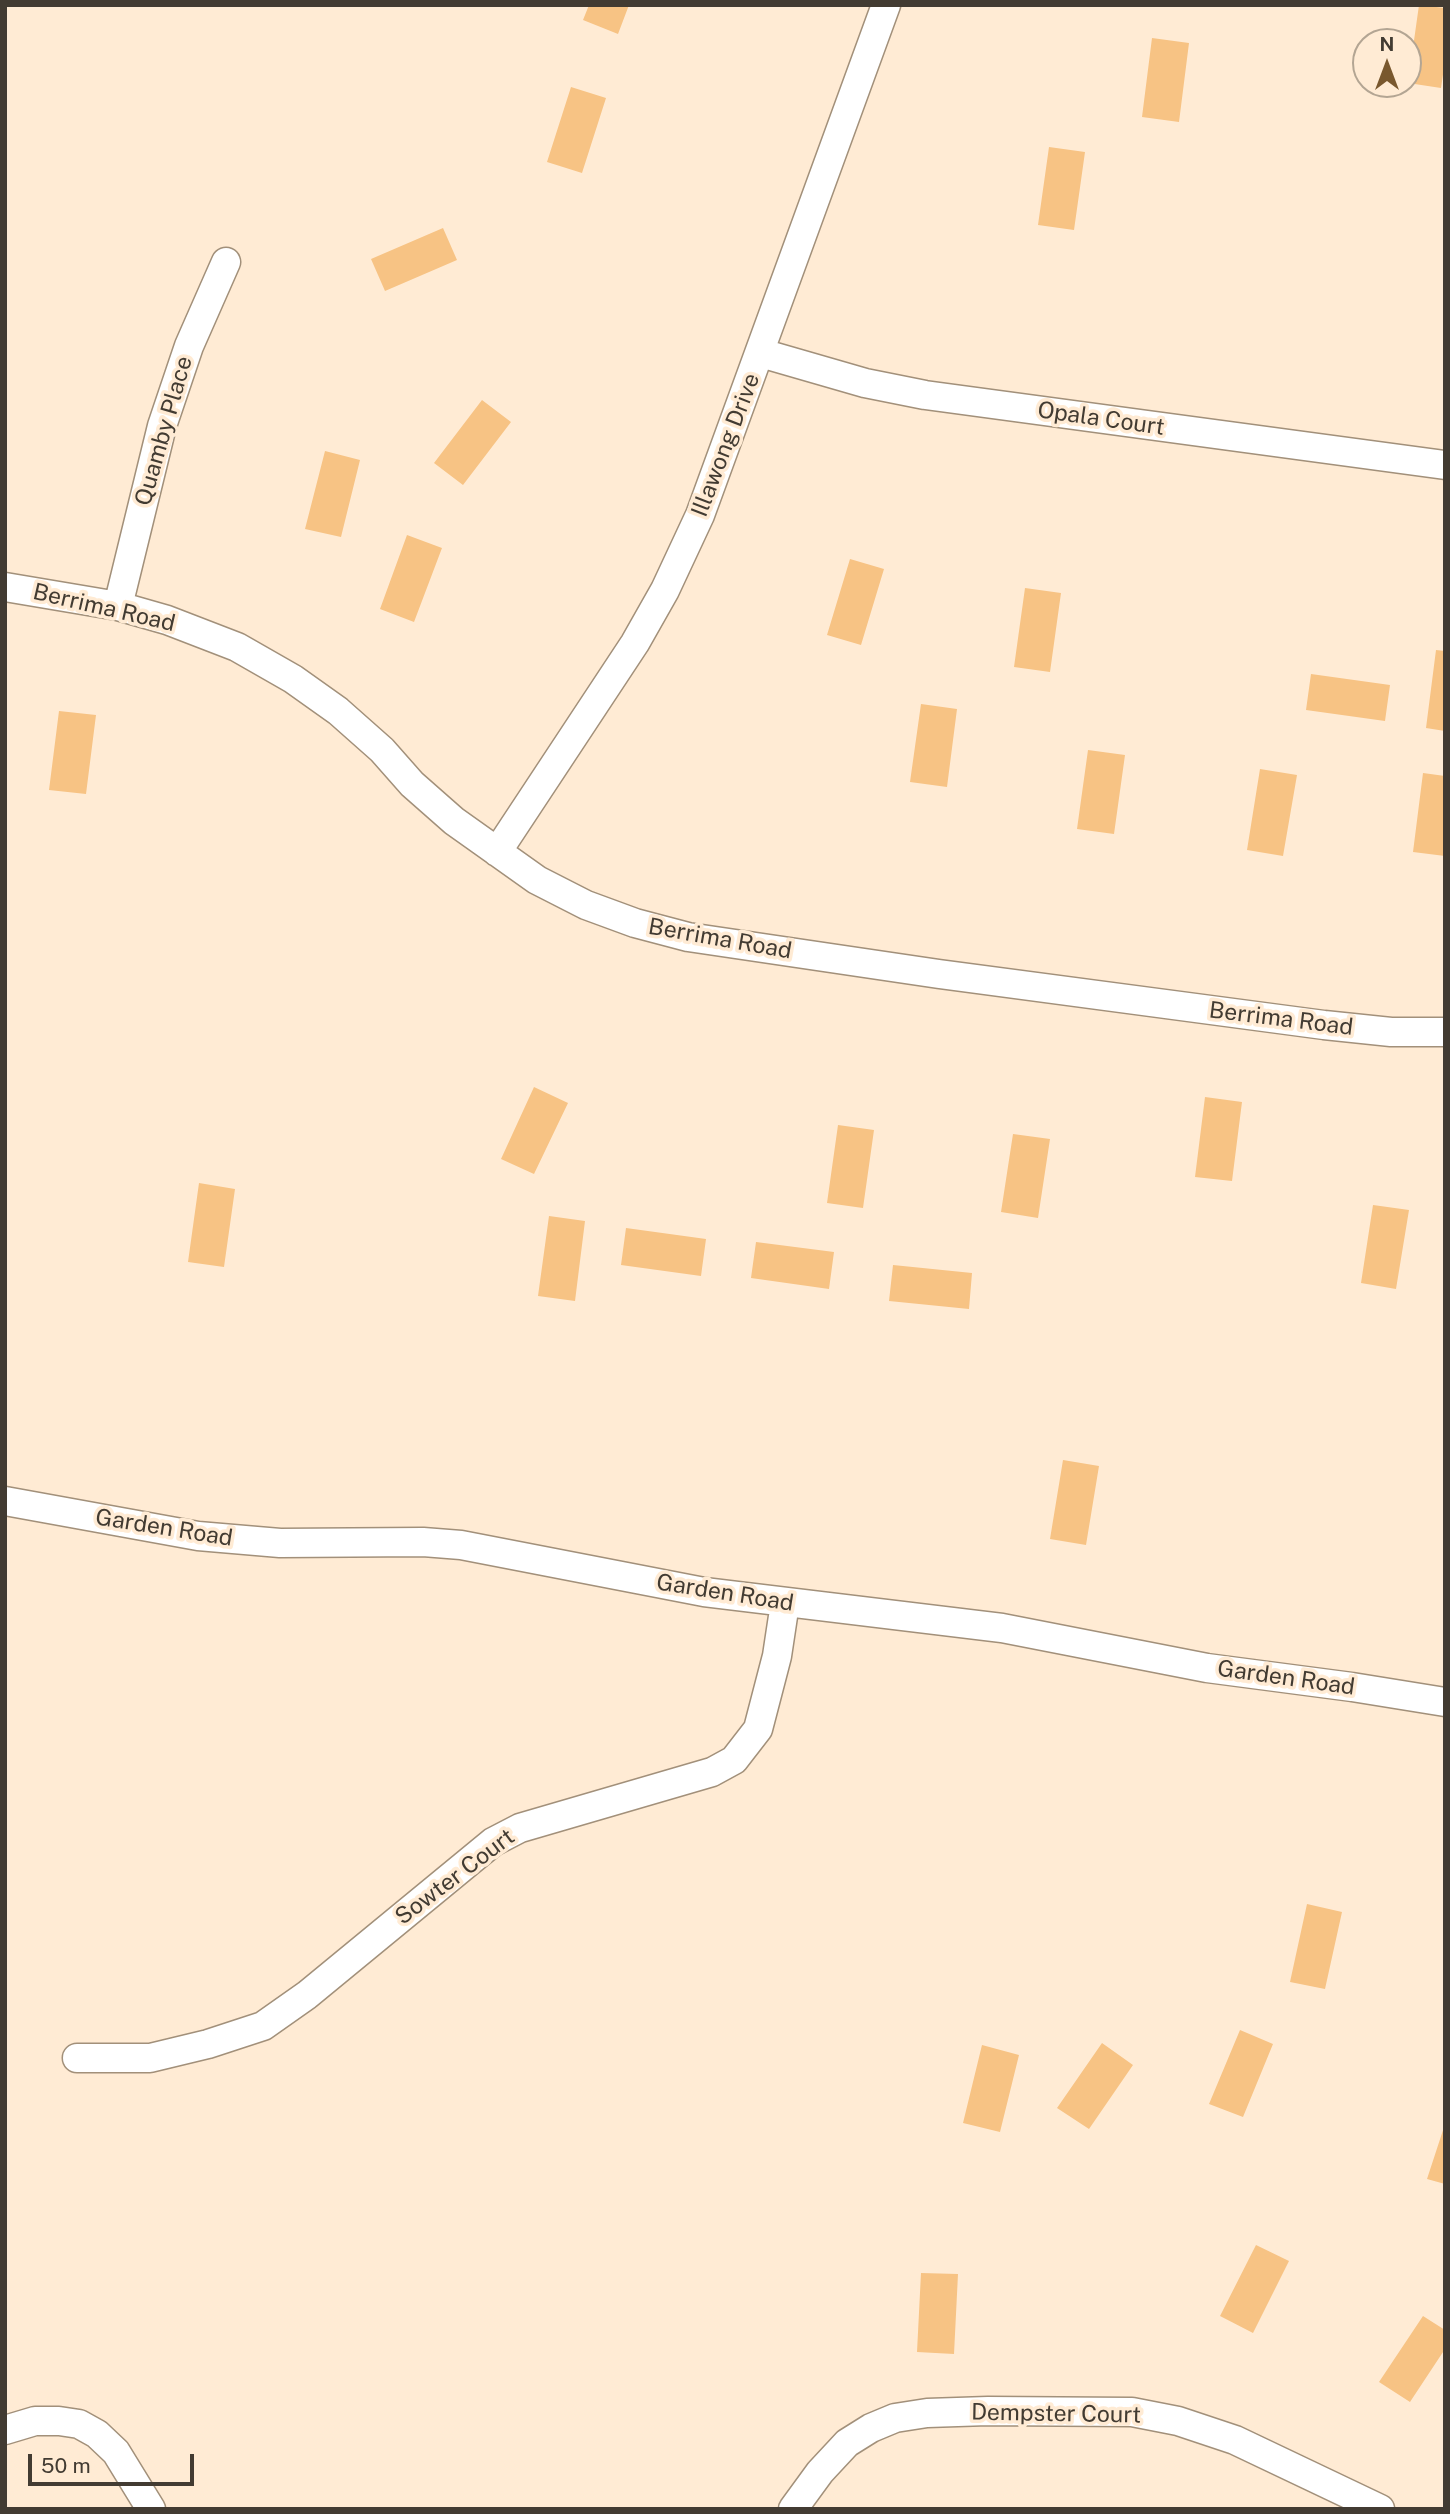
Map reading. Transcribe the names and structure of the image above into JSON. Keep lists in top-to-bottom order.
{
  "streets": {
    "street": [
      "Opala Court",
      "Quamby Place",
      "Illawong Drive",
      "Berrima Road",
      "Garden Road",
      "Sowter Court",
      "Dempster Court"
    ]
  },
  "crossings": [
    ["Opala Court", "Illawong Drive"],
    ["Quamby Place", "Berrima Road"],
    ["Illawong Drive", "Berrima Road"],
    ["Garden Road", "Sowter Court"]
  ],
  "scale_bar": "50 m",
  "north": "top"
}
